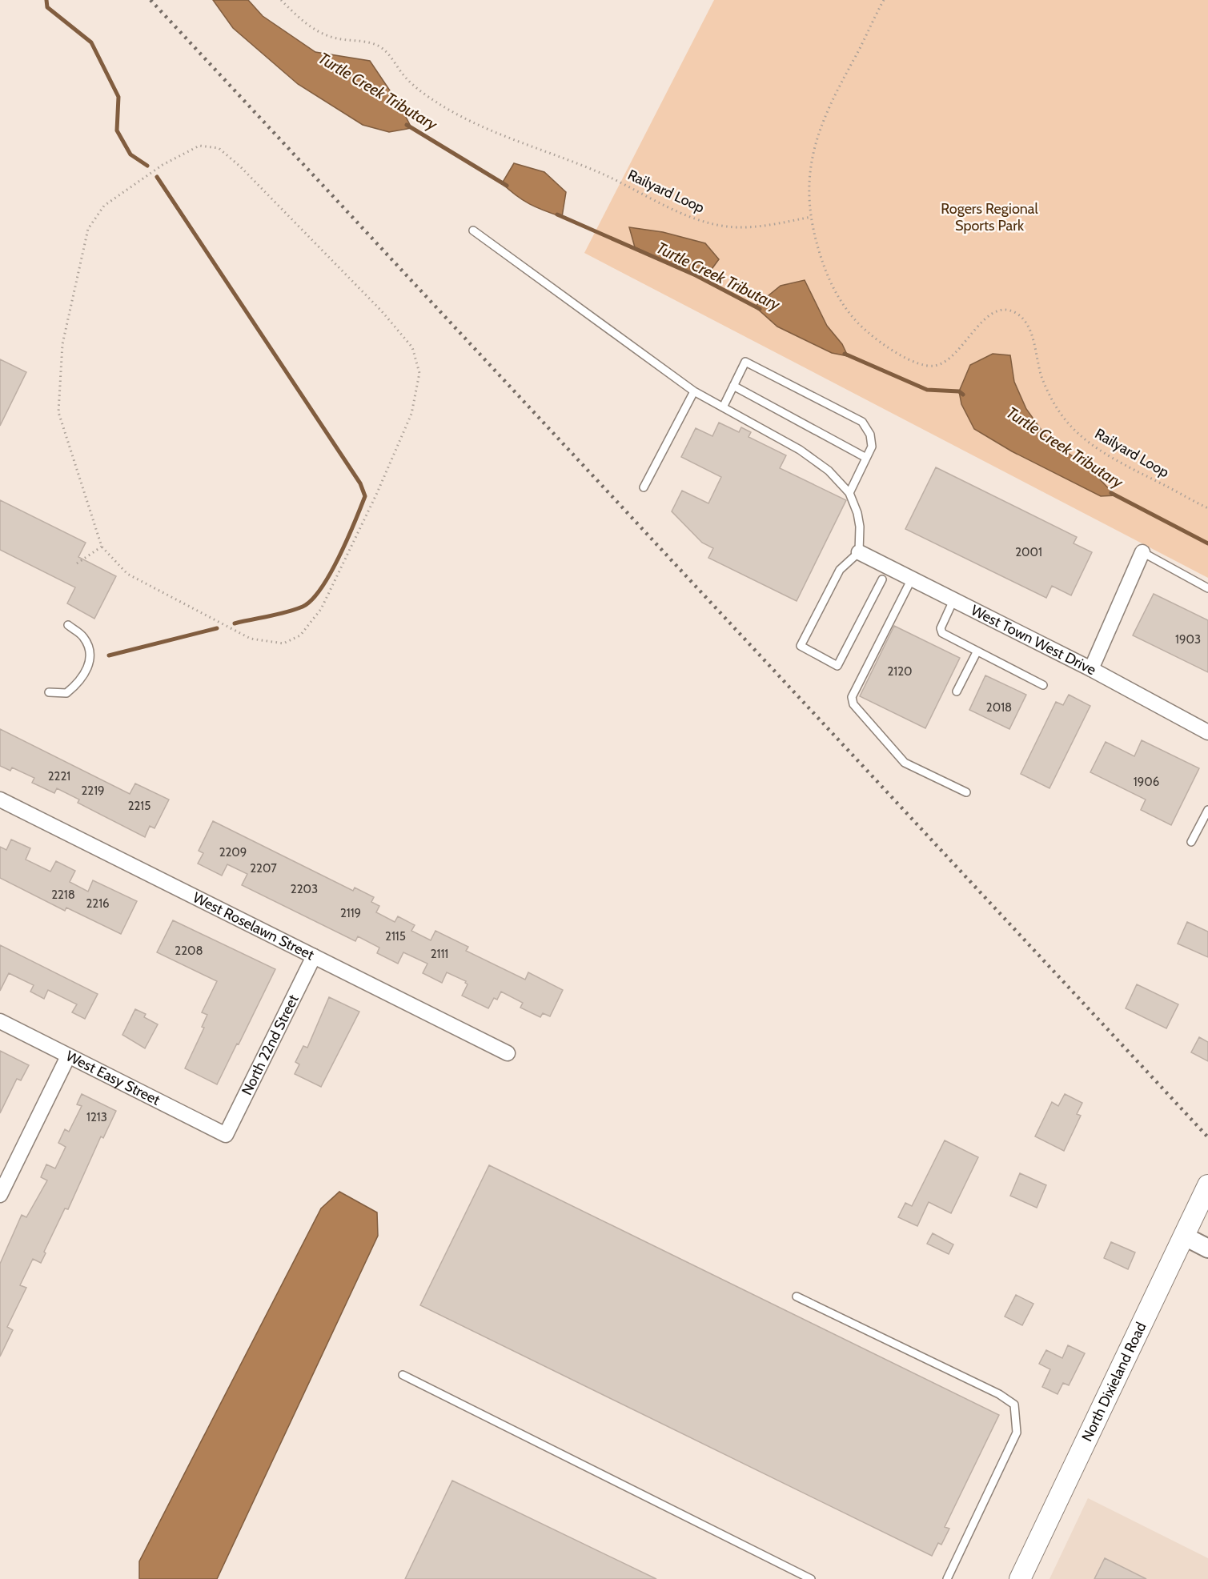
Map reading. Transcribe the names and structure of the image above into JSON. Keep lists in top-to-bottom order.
{
  "streets": {
    "main road": ["North Dixieland Road"],
    "street": [
      "West Town West Drive",
      "West Roselawn Street",
      "North 22nd Street",
      "West Easy Street"
    ],
    "path": ["Railyard Loop"]
  },
  "crossings": [
    ["West Roselawn Street", "North 22nd Street"],
    ["North 22nd Street", "West Easy Street"]
  ],
  "water": ["Turtle Creek Tributary"],
  "parks": ["Rogers Regional Sports Park"],
  "house_numbers": [
    "2001",
    "1903",
    "2120",
    "2018",
    "2221",
    "1906",
    "2219",
    "2215",
    "2209",
    "2207",
    "2203",
    "2218",
    "2216",
    "2119",
    "2115",
    "2208",
    "2111",
    "1213"
  ]
}
